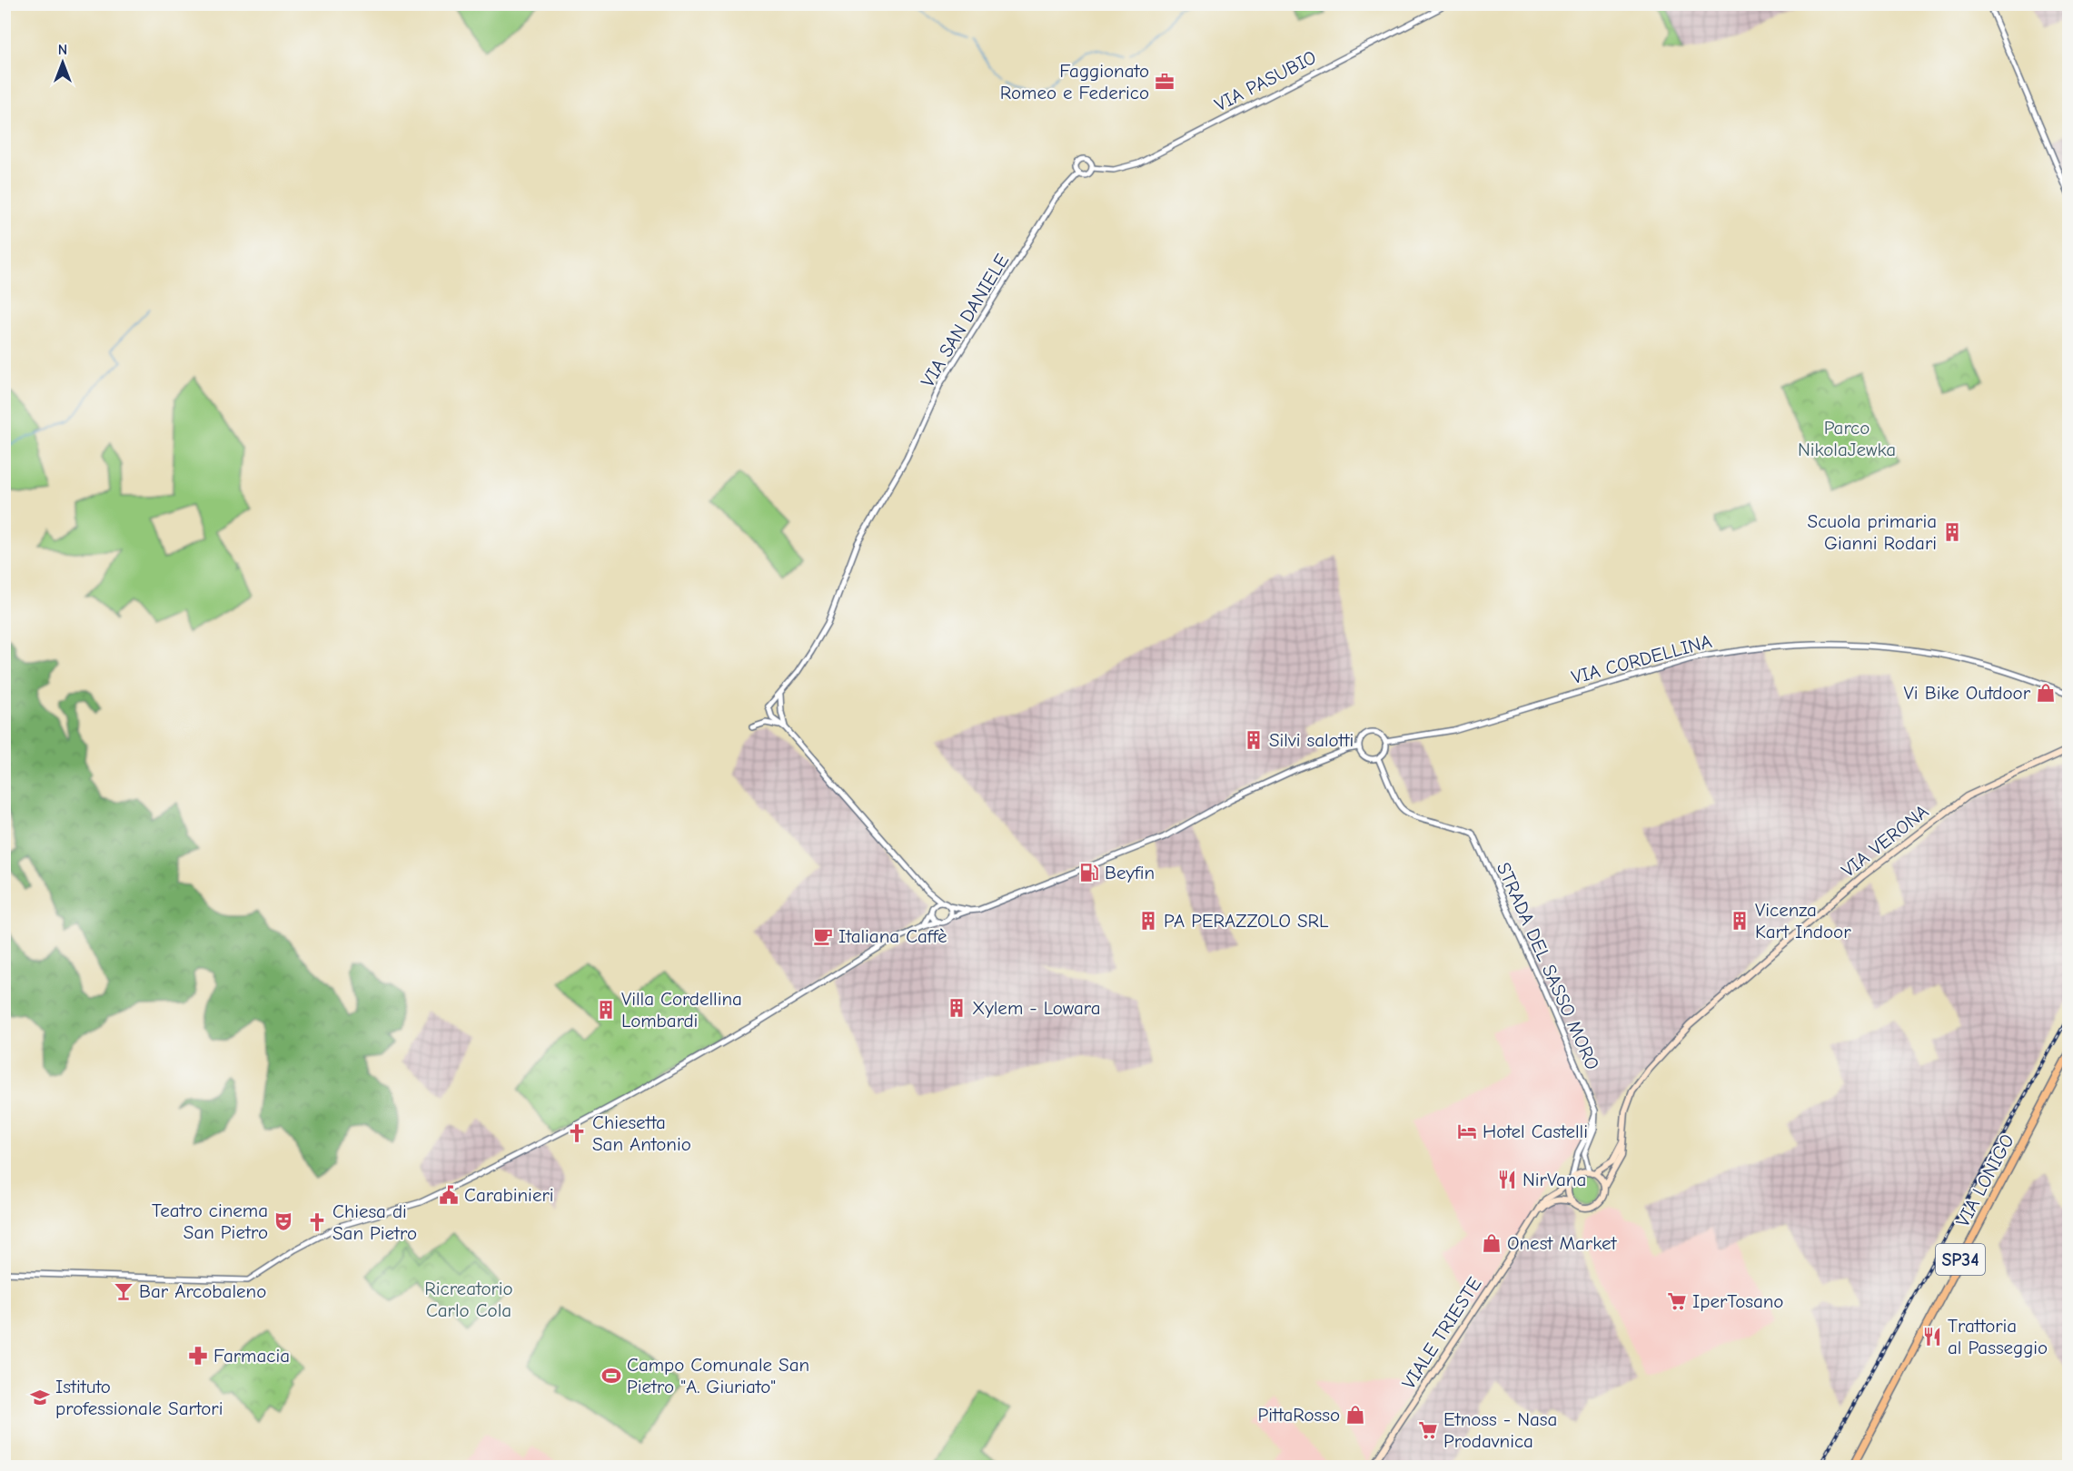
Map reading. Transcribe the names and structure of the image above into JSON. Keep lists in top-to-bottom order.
{
  "streets": {
    "main road": [
      "VIA VERONA",
      "VIA LONIGO",
      "SP34",
      "VIALE TRIESTE"
    ],
    "street": [
      "VIA PASUBIO",
      "VIA SAN DANIELE",
      "VIA CORDELLINA",
      "STRADA DEL SASSO MORO"
    ]
  },
  "crossings": [
    ["VIA PASUBIO", "VIA SAN DANIELE"],
    ["VIA CORDELLINA", "STRADA DEL SASSO MORO"],
    ["VIA VERONA", "VIALE TRIESTE"]
  ],
  "parks": ["Parco NikolaJewka", "Ricreatorio Carlo Cola"],
  "places": {
    "office": ["Faggionato Romeo e Federico"],
    "building": [
      "Scuola primaria Gianni Rodari",
      "Silvi salotti",
      "PA PERAZZOLO SRL",
      "Vicenza Kart Indoor",
      "Xylem - Lowara",
      "Villa Cordellina Lombardi"
    ],
    "shop": ["Vi Bike Outdoor", "Onest Market", "PittaRosso"],
    "fuel station": ["Beyfin"],
    "cafe": ["Italiana Caffè"],
    "hotel": ["Hotel Castelli"],
    "church": ["Chiesetta San Antonio", "Chiesa di San Pietro"],
    "restaurant": ["NirVana", "Trattoria al Passeggio"],
    "public building": ["Carabinieri"],
    "theatre": ["Teatro cinema San Pietro"],
    "bar": ["Bar Arcobaleno"],
    "supermarket": ["IperTosano", "Etnoss - Nasa Prodavnica"],
    "pharmacy": ["Farmacia"],
    "sports": ["Campo Comunale San Pietro \"A. Giuriato\""],
    "school or university": ["Istituto professionale Sartori"]
  },
  "north": "top"
}
